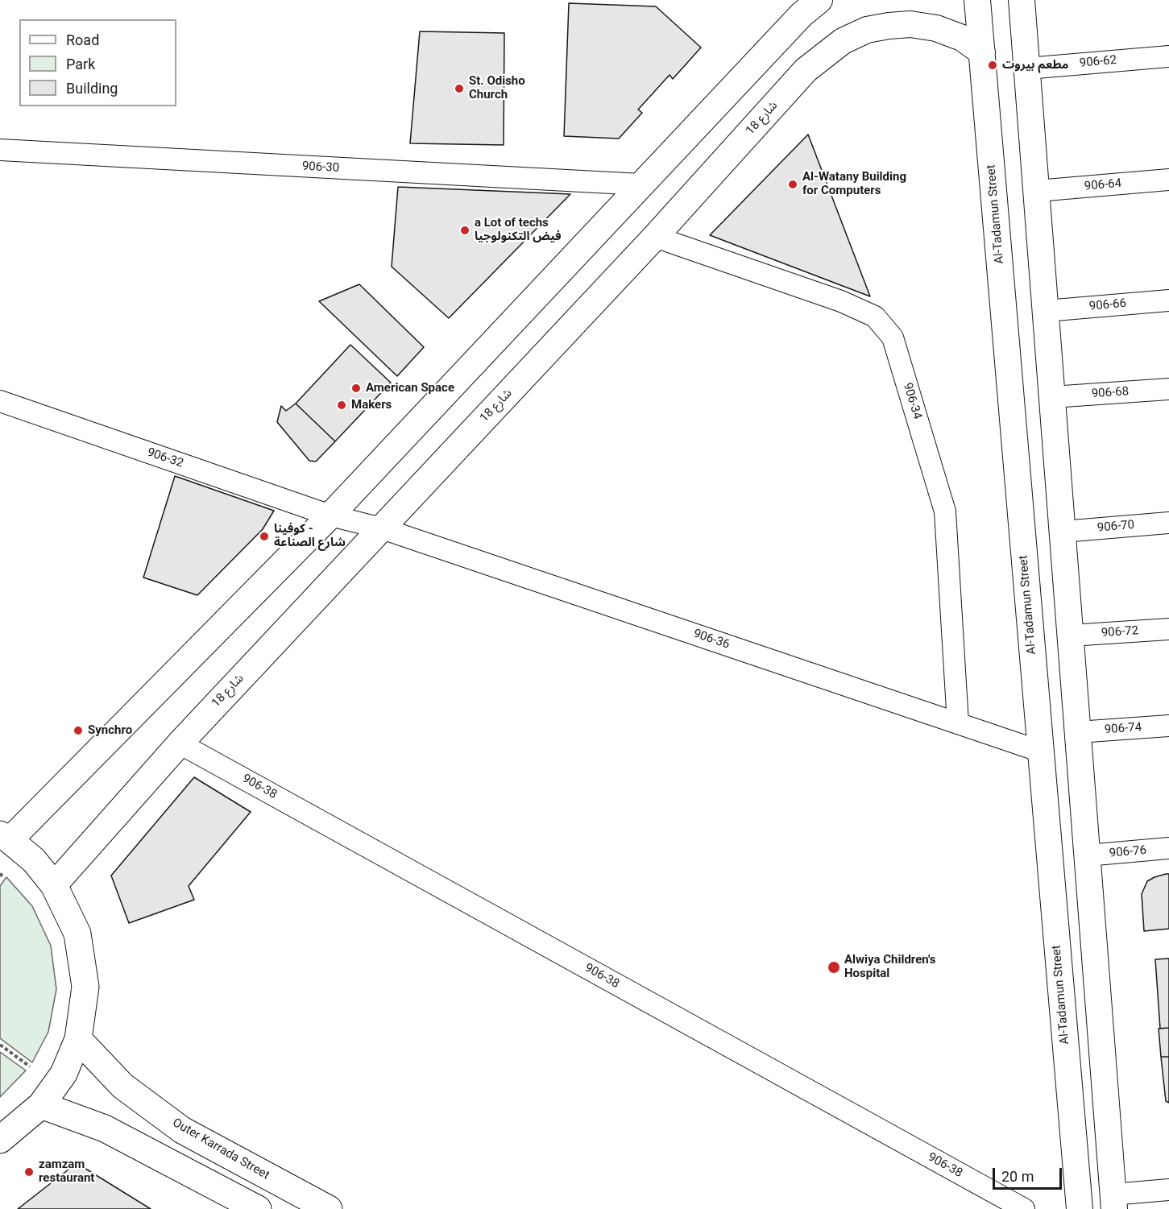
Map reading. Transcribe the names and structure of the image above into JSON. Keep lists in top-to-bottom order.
{
  "streets": {
    "main road": ["Outer Karrada Street"],
    "street": [
      "906-62",
      "شارع 18",
      "906-30",
      "906-64",
      "Al-Tadamun Street",
      "906-66",
      "906-68",
      "906-34",
      "906-32",
      "906-70",
      "906-72",
      "906-36",
      "906-74",
      "906-38",
      "906-76"
    ]
  },
  "crossings": [
    ["شارع 18", "Al-Tadamun Street"],
    ["شارع 18", "906-34"],
    ["شارع 18", "906-32"],
    ["شارع 18", "906-36"],
    ["شارع 18", "906-38"],
    ["Al-Tadamun Street", "906-36"],
    ["906-34", "906-36"],
    ["906-32", "906-36"]
  ],
  "places": [
    "مطعم بيروت",
    "St. Odisho Church",
    "Al-Watany Building for Computers",
    "a Lot of techs فيض التكنولوجيا",
    "American Space",
    "Makers",
    "كوفينا - شارع الصناعة",
    "Synchro",
    "Alwiya Children's Hospital",
    "zamzam restaurant"
  ],
  "legend": ["Road", "Park", "Building"],
  "scale_bar": "20 m"
}
